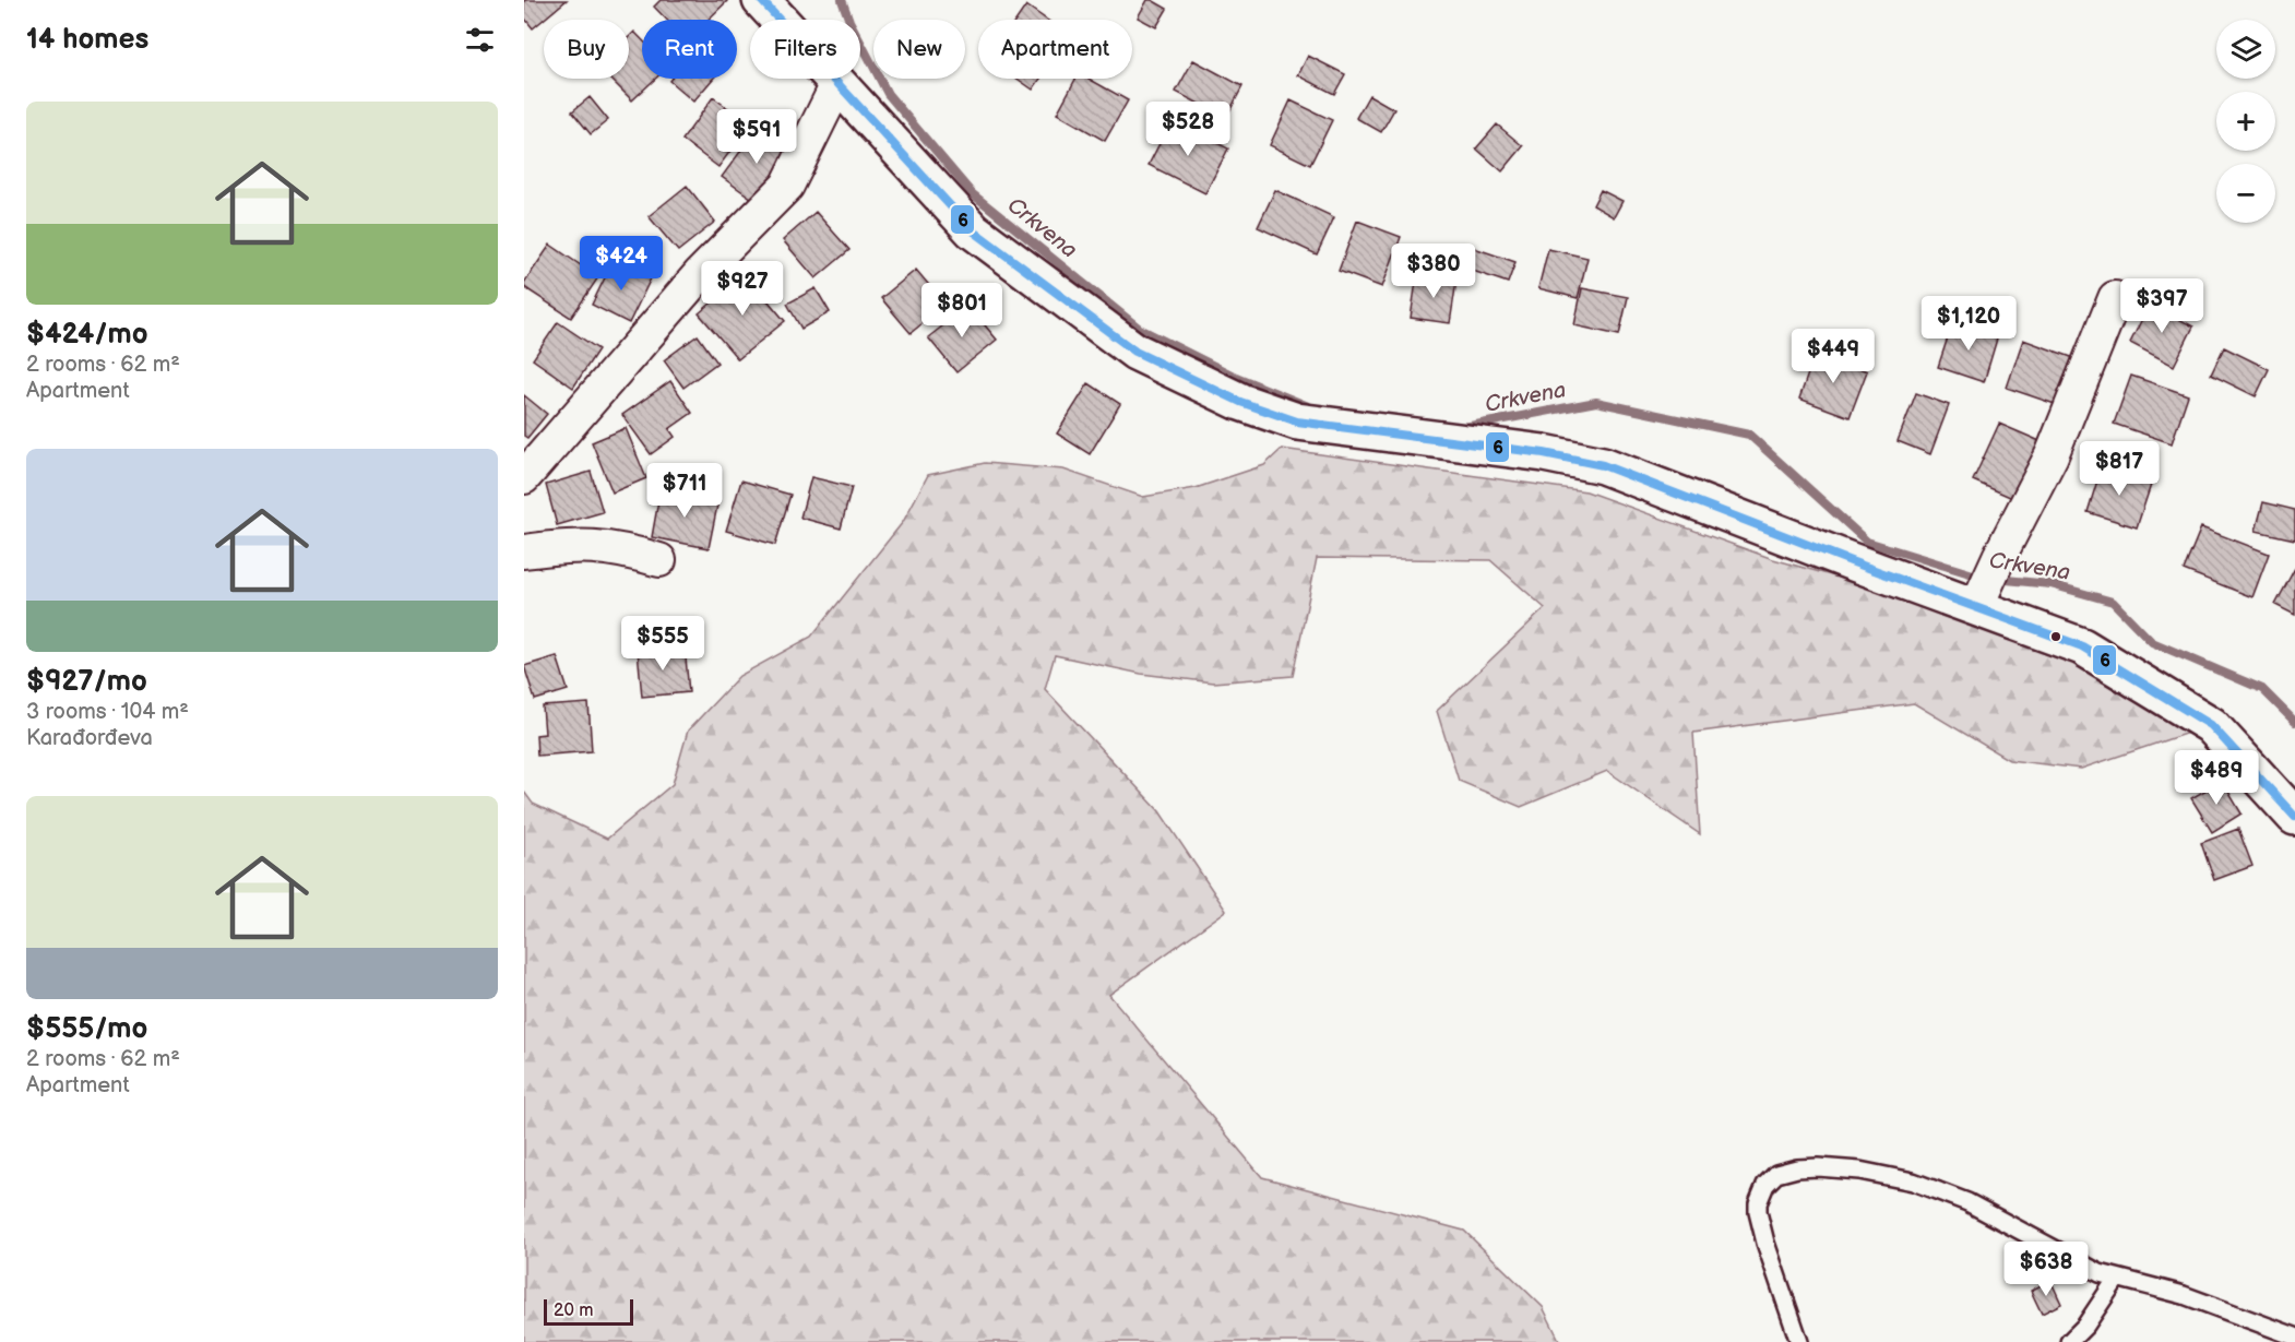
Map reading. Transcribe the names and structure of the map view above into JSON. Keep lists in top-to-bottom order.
{
  "water": ["Crkvena"],
  "lines": ["transit line 6"],
  "scale_bar": "20 m",
  "page": {
    "heading": "14 homes",
    "map_buttons": ["+", "−"],
    "chip": [
      "Buy",
      "Rent",
      "Filters",
      "New",
      "Apartment"
    ],
    "list": [
      {
        "name": "$424/mo",
        "note": "2 rooms · 62 m² · Apartment"
      },
      {
        "name": "$927/mo",
        "note": "3 rooms · 104 m² · Karađorđeva"
      },
      {
        "name": "$555/mo",
        "note": "2 rooms · 62 m² · Apartment"
      }
    ],
    "price": [
      "$528",
      "$591",
      "$424",
      "$380",
      "$927",
      "$397",
      "$801",
      "$1,120",
      "$449",
      "$817",
      "$711",
      "$555",
      "$489",
      "$638"
    ],
    "scale": "20 m"
  }
}
